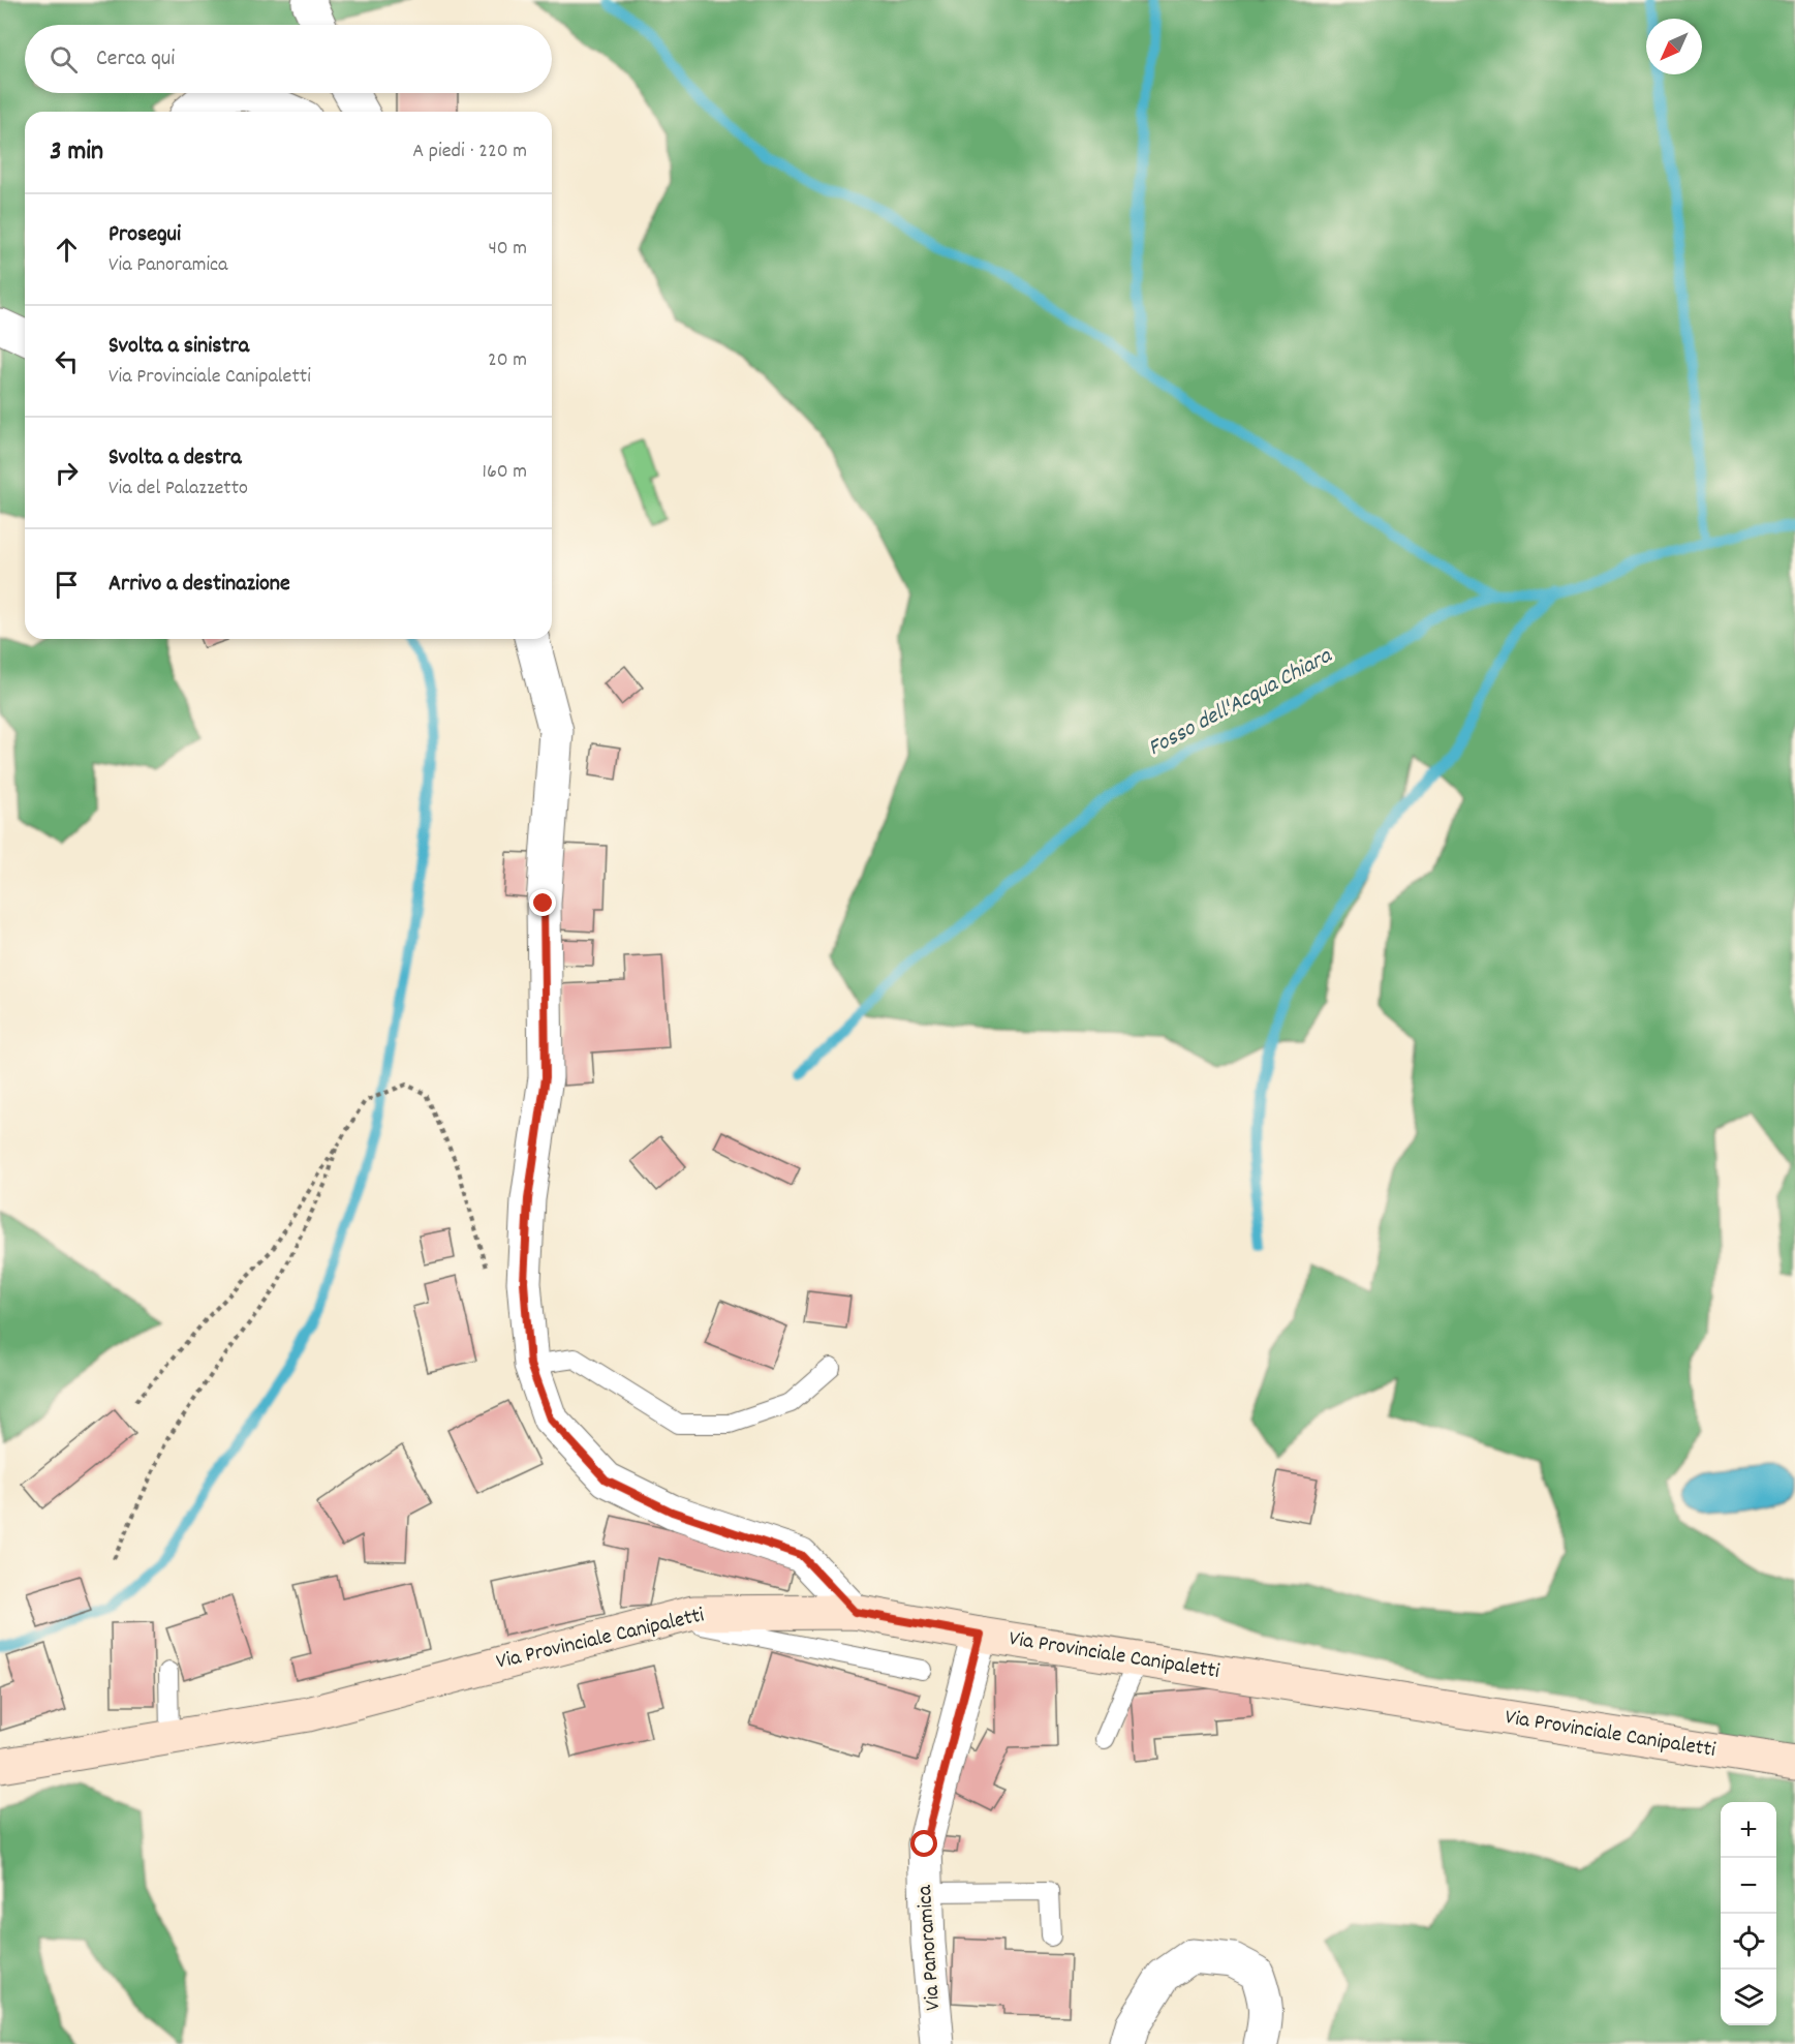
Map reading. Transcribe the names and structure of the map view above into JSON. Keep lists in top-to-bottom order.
{
  "streets": {
    "main road": ["Via Provinciale Canipaletti"],
    "street": ["Via Panoramica"]
  },
  "crossings": [
    ["Via Provinciale Canipaletti", "Via Panoramica"]
  ],
  "water": ["Fosso dell'Acqua Chiara"],
  "north": "bottom left",
  "page": {
    "search": "Cerca qui",
    "heading": ["3 min", "A piedi · 220 m"],
    "list": [
      ["Prosegui", "Via Panoramica", "40 m"],
      ["Svolta a sinistra", "Via Provinciale Canipaletti", "20 m"],
      ["Svolta a destra", "Via del Palazzetto", "160 m"],
      "Arrivo a destinazione"
    ],
    "map_buttons": ["+", "−"]
  }
}
